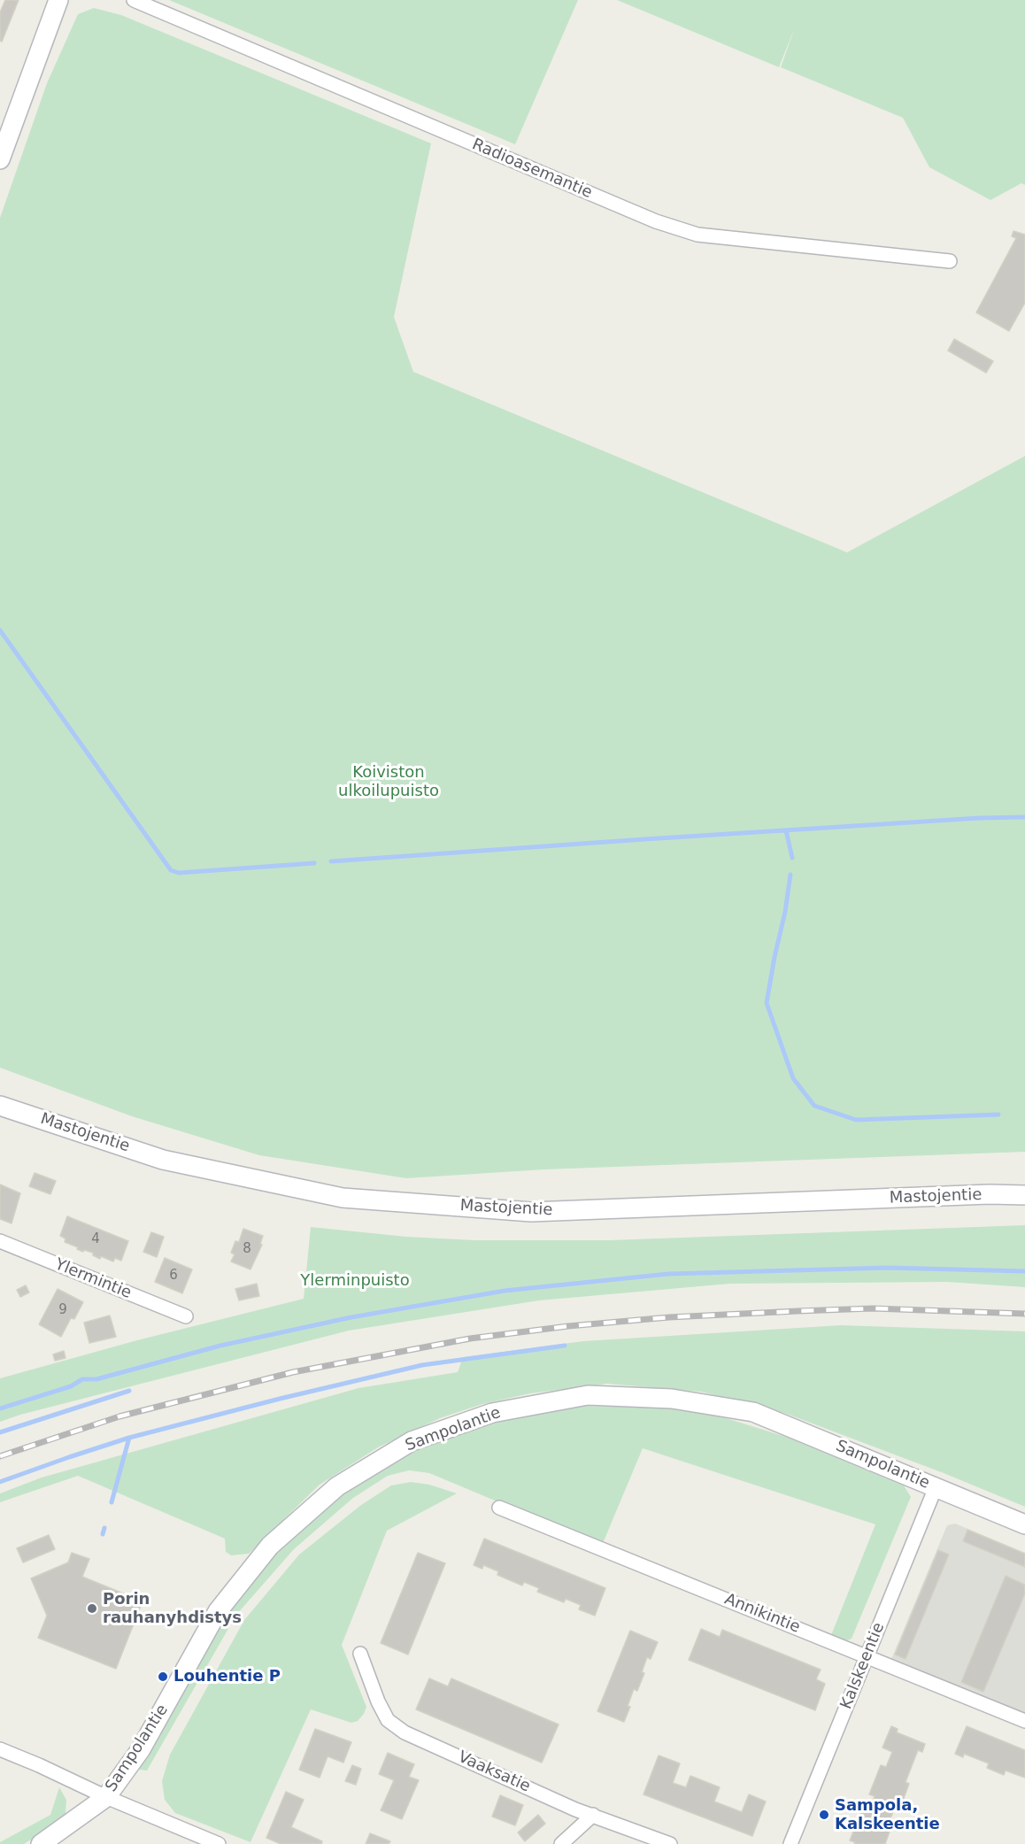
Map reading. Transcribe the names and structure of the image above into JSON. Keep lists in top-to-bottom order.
{
  "streets": {
    "street": [
      "Radioasemantie",
      "Mastojentie",
      "Ylermintie",
      "Sampolantie",
      "Annikintie",
      "Kalskeentie",
      "Vaaksatie"
    ]
  },
  "crossings": [
    ["Sampolantie", "Kalskeentie"],
    ["Annikintie", "Kalskeentie"]
  ],
  "parks": ["Koiviston ulkoilupuisto", "Ylerminpuisto"],
  "places": ["Porin rauhanyhdistys", "Louhentie P", "Sampola, Kalskeentie"],
  "house_numbers": [
    "4",
    "8",
    "6",
    "9"
  ]
}
